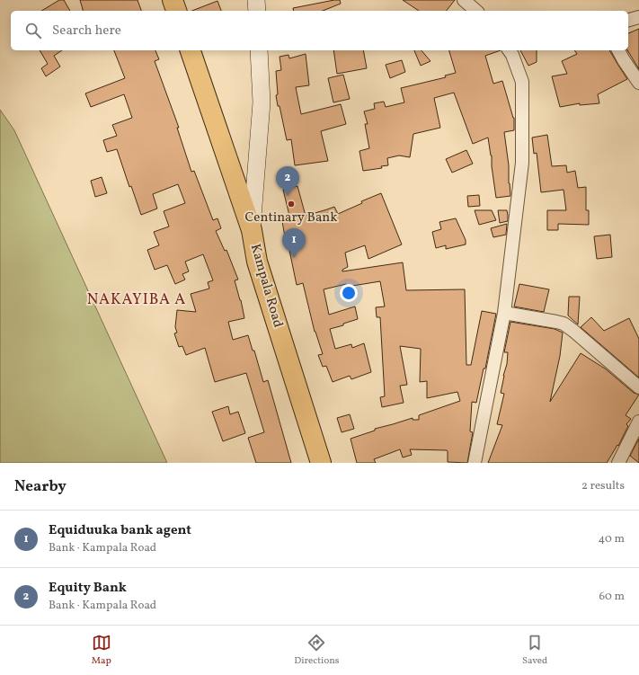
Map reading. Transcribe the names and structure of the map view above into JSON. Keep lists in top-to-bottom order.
{
  "streets": {
    "main road": ["Kampala Road"]
  },
  "districts": ["NAKAYIBA A"],
  "places": ["Centinary Bank"],
  "page": {
    "search": "Search here",
    "pins": ["2", "1"],
    "heading": ["Nearby", "2 results"],
    "list": [
      {
        "mark": "1",
        "name": "Equiduuka bank agent",
        "note": "Bank · Kampala Road",
        "value": "40 m"
      },
      {
        "mark": "2",
        "name": "Equity Bank",
        "note": "Bank · Kampala Road",
        "value": "60 m"
      }
    ],
    "nav": ["Map", "Directions", "Saved"]
  }
}
